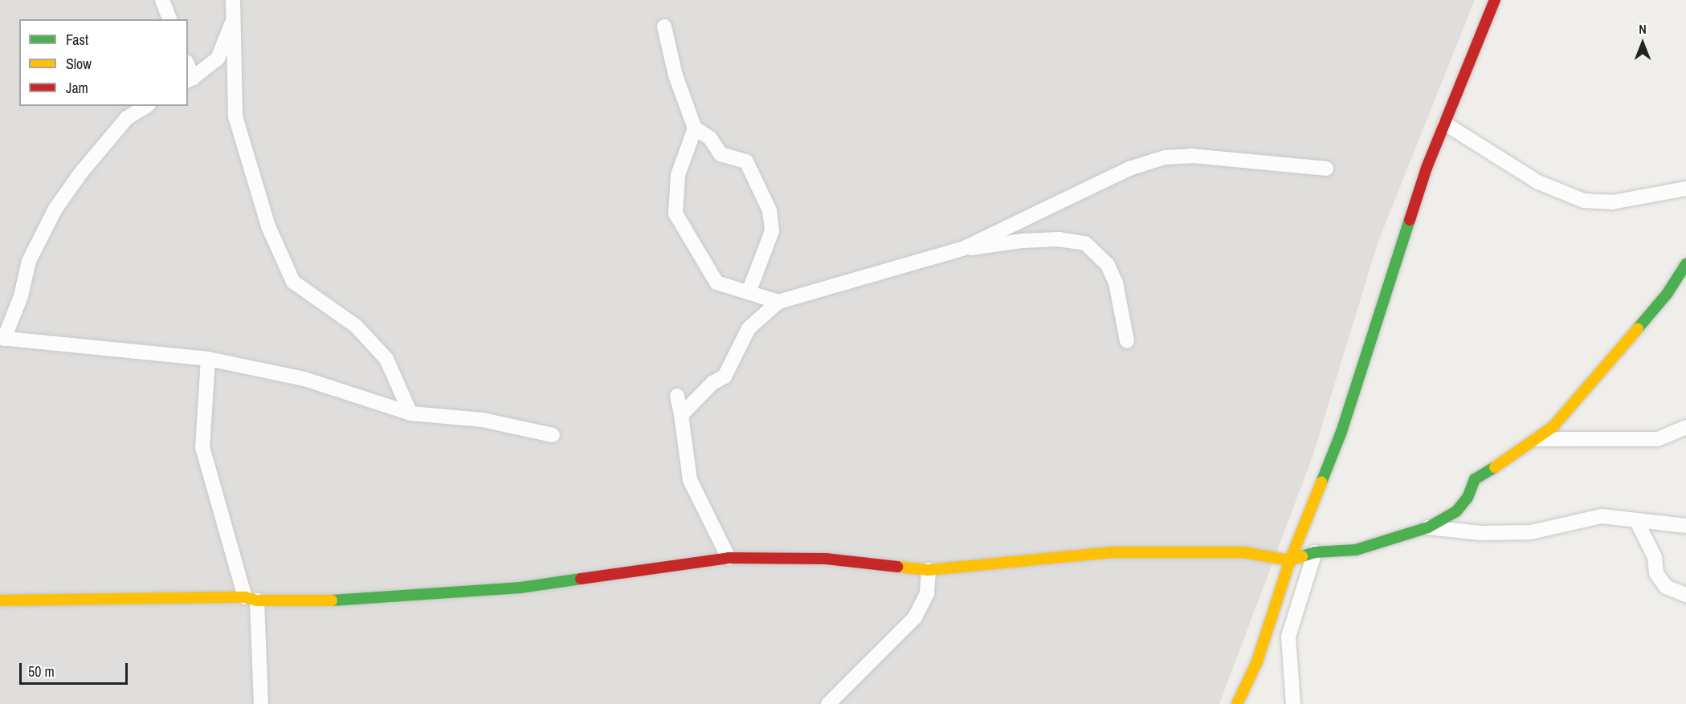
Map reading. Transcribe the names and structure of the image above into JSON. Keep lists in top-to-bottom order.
{
  "legend": ["Fast", "Slow", "Jam"],
  "scale_bar": "50 m",
  "north": "top"
}
